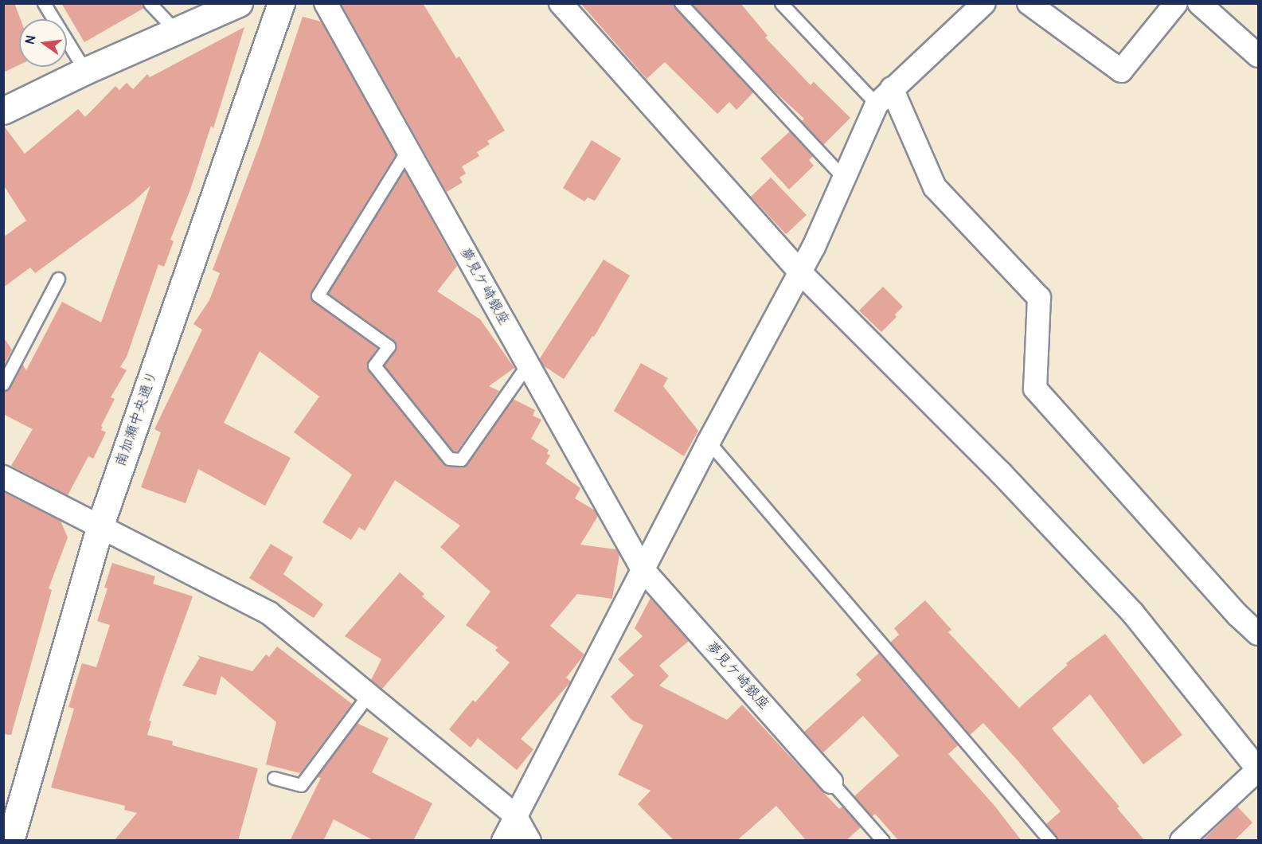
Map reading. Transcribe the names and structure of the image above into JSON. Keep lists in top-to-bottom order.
{
  "streets": {
    "street": ["夢見ケ崎銀座", "南加瀬中央通り"]
  },
  "north": "left"
}
